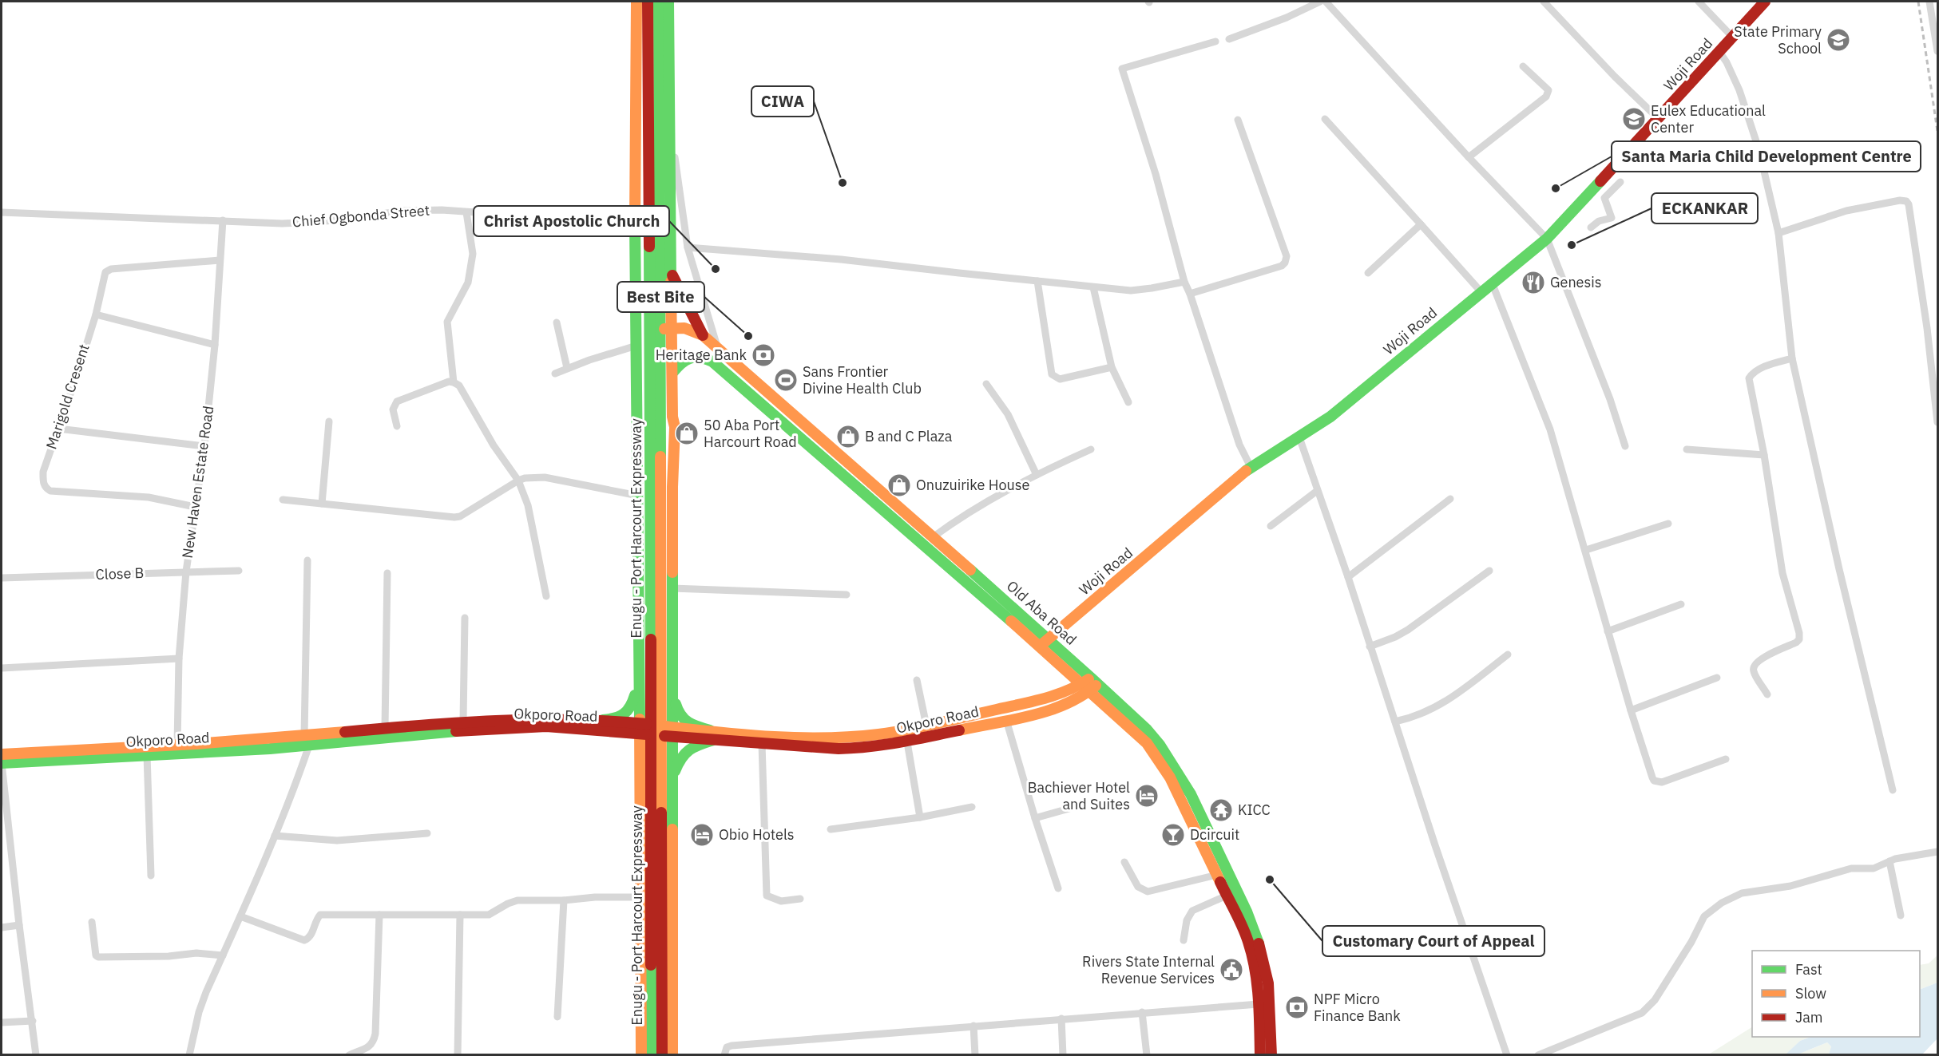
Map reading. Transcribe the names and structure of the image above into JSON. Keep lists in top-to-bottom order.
{
  "streets": {
    "main road": [
      "Woji Road",
      "Enugu - Port Harcourt Expressway",
      "Old Aba Road",
      "Okporo Road"
    ],
    "street": [
      "Chief Ogbonda Street",
      "Marigold Cresent",
      "New Haven Estate Road",
      "Close B"
    ]
  },
  "crossings": [
    ["Woji Road", "Old Aba Road"],
    ["Chief Ogbonda Street", "New Haven Estate Road"],
    ["Marigold Cresent", "New Haven Estate Road"],
    ["New Haven Estate Road", "Close B"],
    ["New Haven Estate Road", "Okporo Road"],
    ["Old Aba Road", "Okporo Road"]
  ],
  "places": {
    "school or university": ["State Primary School", "Eulex Educational Center"],
    "other": [
      "CIWA",
      "Santa Maria Child Development Centre",
      "ECKANKAR",
      "Christ Apostolic Church",
      "Best Bite",
      "Customary Court of Appeal"
    ],
    "restaurant": ["Genesis"],
    "bank": ["Heritage Bank", "NPF Micro Finance Bank"],
    "sports": ["Sans Frontier Divine Health Club"],
    "shop": ["50 Aba Port Harcourt Road", "B and C Plaza", "Onuzuirike House"],
    "hotel": ["Bachiever Hotel and Suites", "Obio Hotels"],
    "temple": ["KICC"],
    "bar": ["Dcircuit"],
    "public building": ["Rivers State Internal Revenue Services"]
  },
  "legend": ["Fast", "Slow", "Jam"]
}
